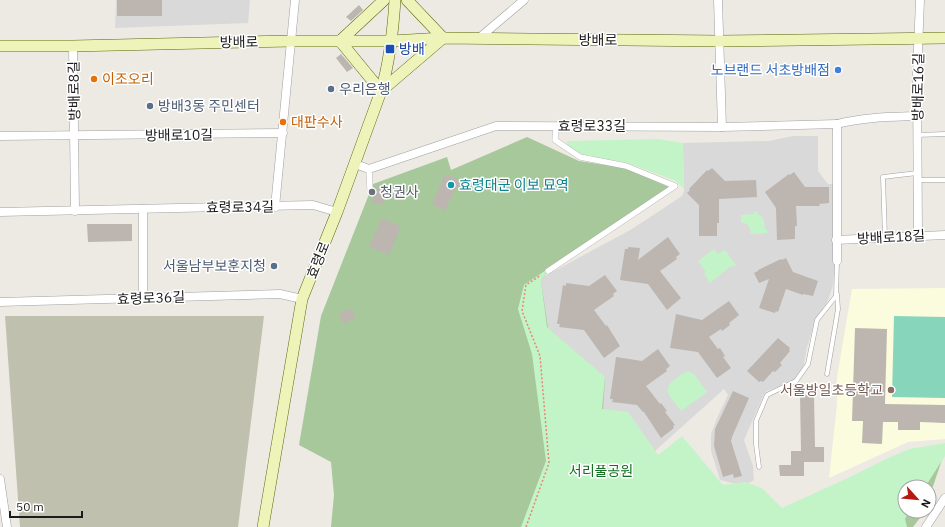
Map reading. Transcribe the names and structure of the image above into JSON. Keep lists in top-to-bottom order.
{
  "streets": {
    "main road": ["방배로", "효령로"],
    "street": [
      "방배로16길",
      "방배로8길",
      "효령로33길",
      "방배로10길",
      "효령로34길",
      "방배로18길",
      "효령로36길"
    ]
  },
  "crossings": [
    ["방배로", "방배로16길"],
    ["방배로", "방배로8길"],
    ["방배로", "효령로"],
    ["방배로16길", "효령로33길"],
    ["방배로16길", "방배로18길"],
    ["방배로8길", "방배로10길"],
    ["방배로8길", "효령로34길"],
    ["효령로34길", "효령로"],
    ["효령로", "효령로36길"]
  ],
  "parks": ["서리풀공원"],
  "places": {
    "transit": ["방배"],
    "other": [
      "노브랜드 서초방배점",
      "이조오리",
      "우리은행",
      "방배3동 주민센터",
      "대판수사",
      "효령대군 이보 묘역",
      "청권사",
      "서울남부보훈지청",
      "서울방일초등학교"
    ]
  },
  "scale_bar": "50 m",
  "north": "bottom right"
}
